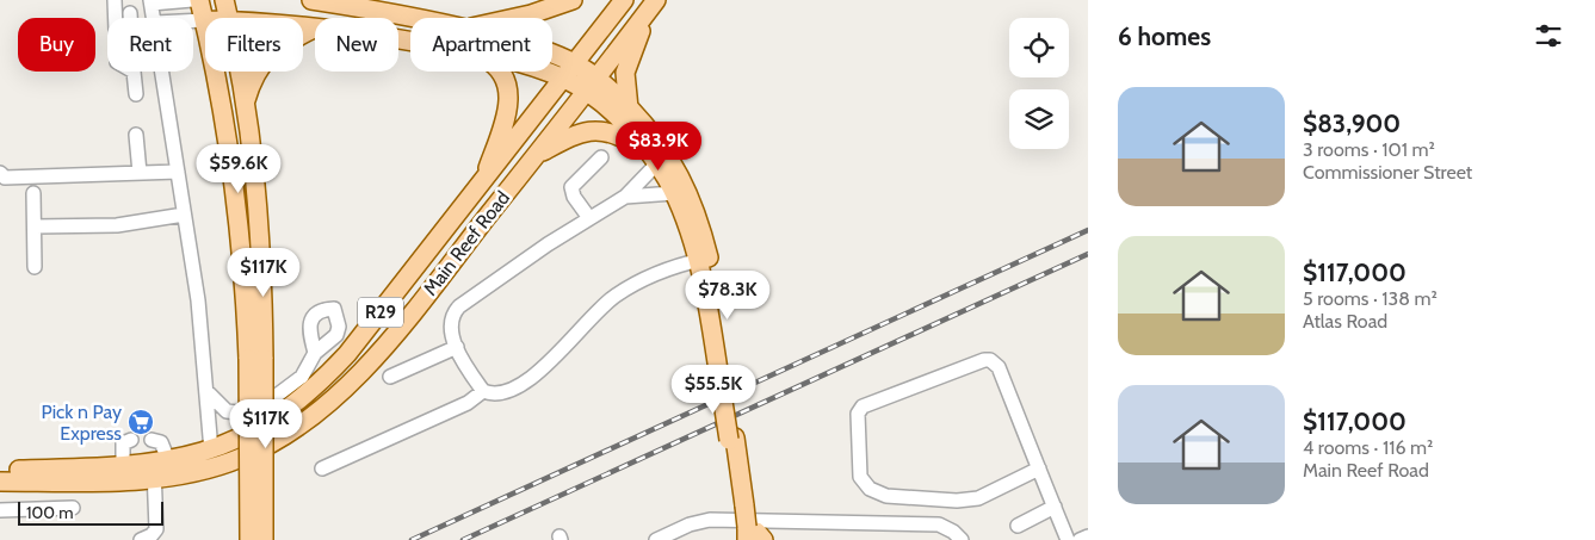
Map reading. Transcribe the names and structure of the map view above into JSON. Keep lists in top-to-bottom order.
{
  "streets": {
    "main road": ["Main Reef Road", "R29"]
  },
  "places": {
    "supermarket": ["Pick n Pay Express"]
  },
  "scale_bar": "100 m",
  "page": {
    "heading": "6 homes",
    "chip": [
      "Buy",
      "Rent",
      "Filters",
      "New",
      "Apartment"
    ],
    "list": [
      {
        "name": "$83,900",
        "note": "3 rooms · 101 m² · Commissioner Street"
      },
      {
        "name": "$117,000",
        "note": "5 rooms · 138 m² · Atlas Road"
      },
      {
        "name": "$117,000",
        "note": "4 rooms · 116 m² · Main Reef Road"
      }
    ],
    "price": [
      "$83.9K",
      "$59.6K",
      "$117K",
      "$78.3K",
      "$55.5K",
      "$117K"
    ],
    "scale": "100 m"
  }
}
